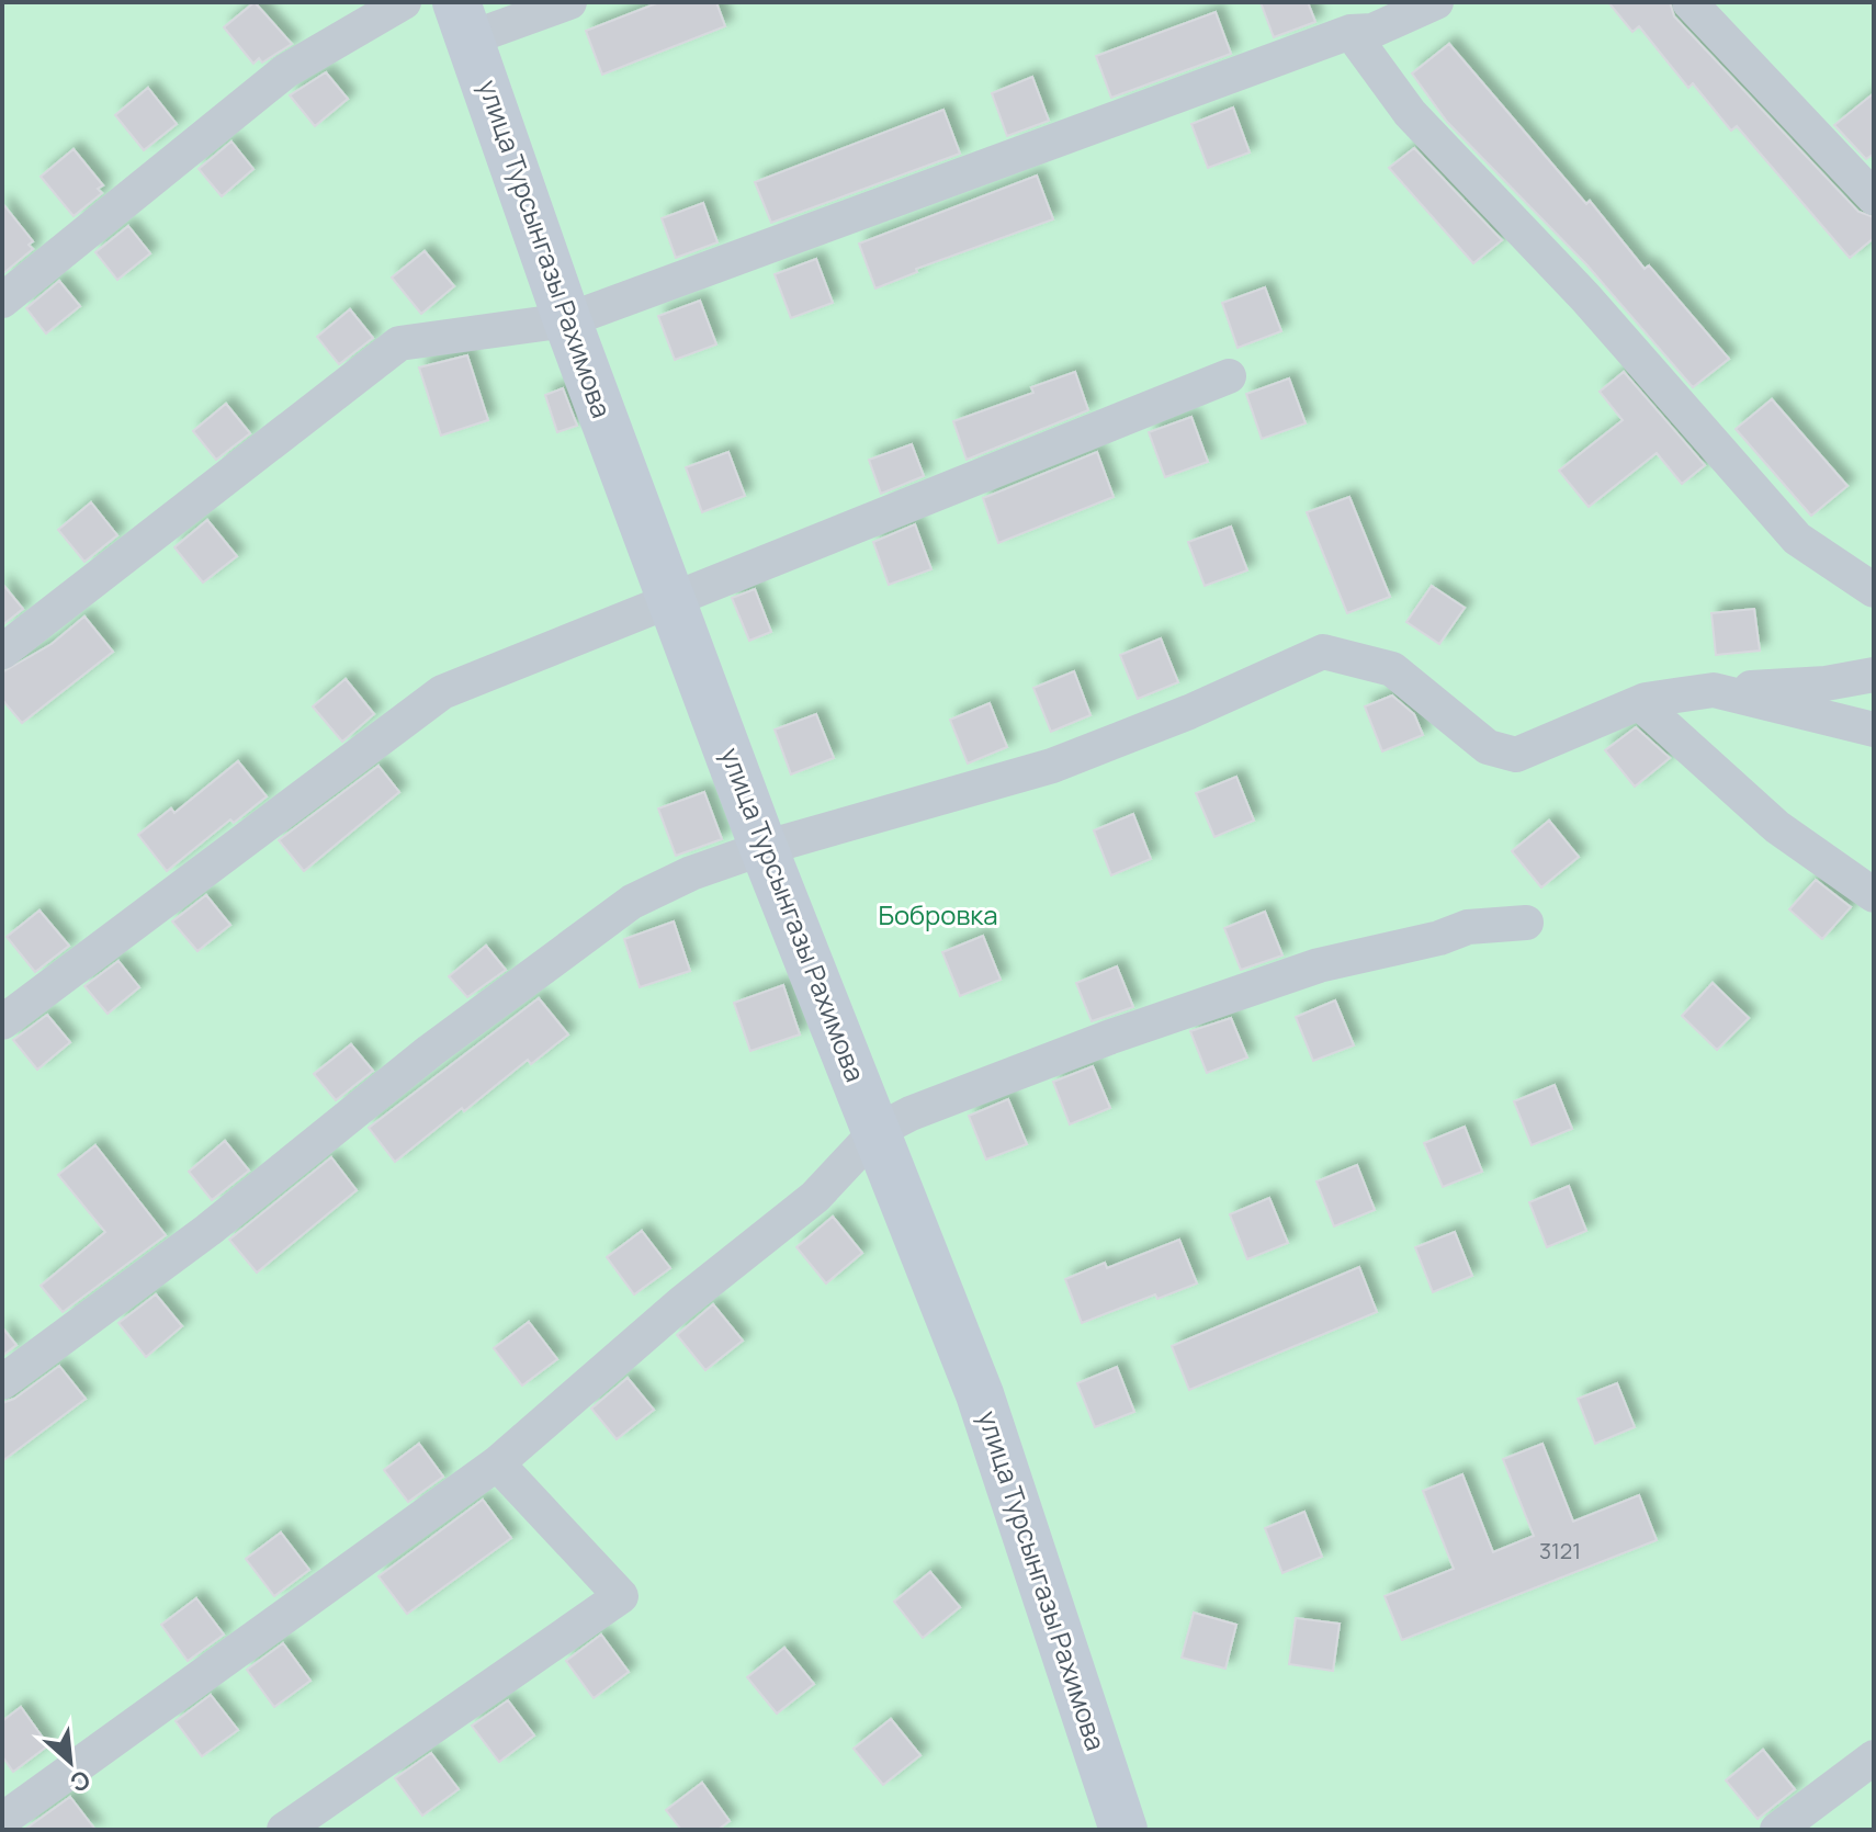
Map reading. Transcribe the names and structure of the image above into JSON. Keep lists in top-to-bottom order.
{
  "streets": {
    "street": ["улица Турсынгазы Рахимова"]
  },
  "parks": ["Бобровка"],
  "house_numbers": ["3121"],
  "north": "bottom right"
}
